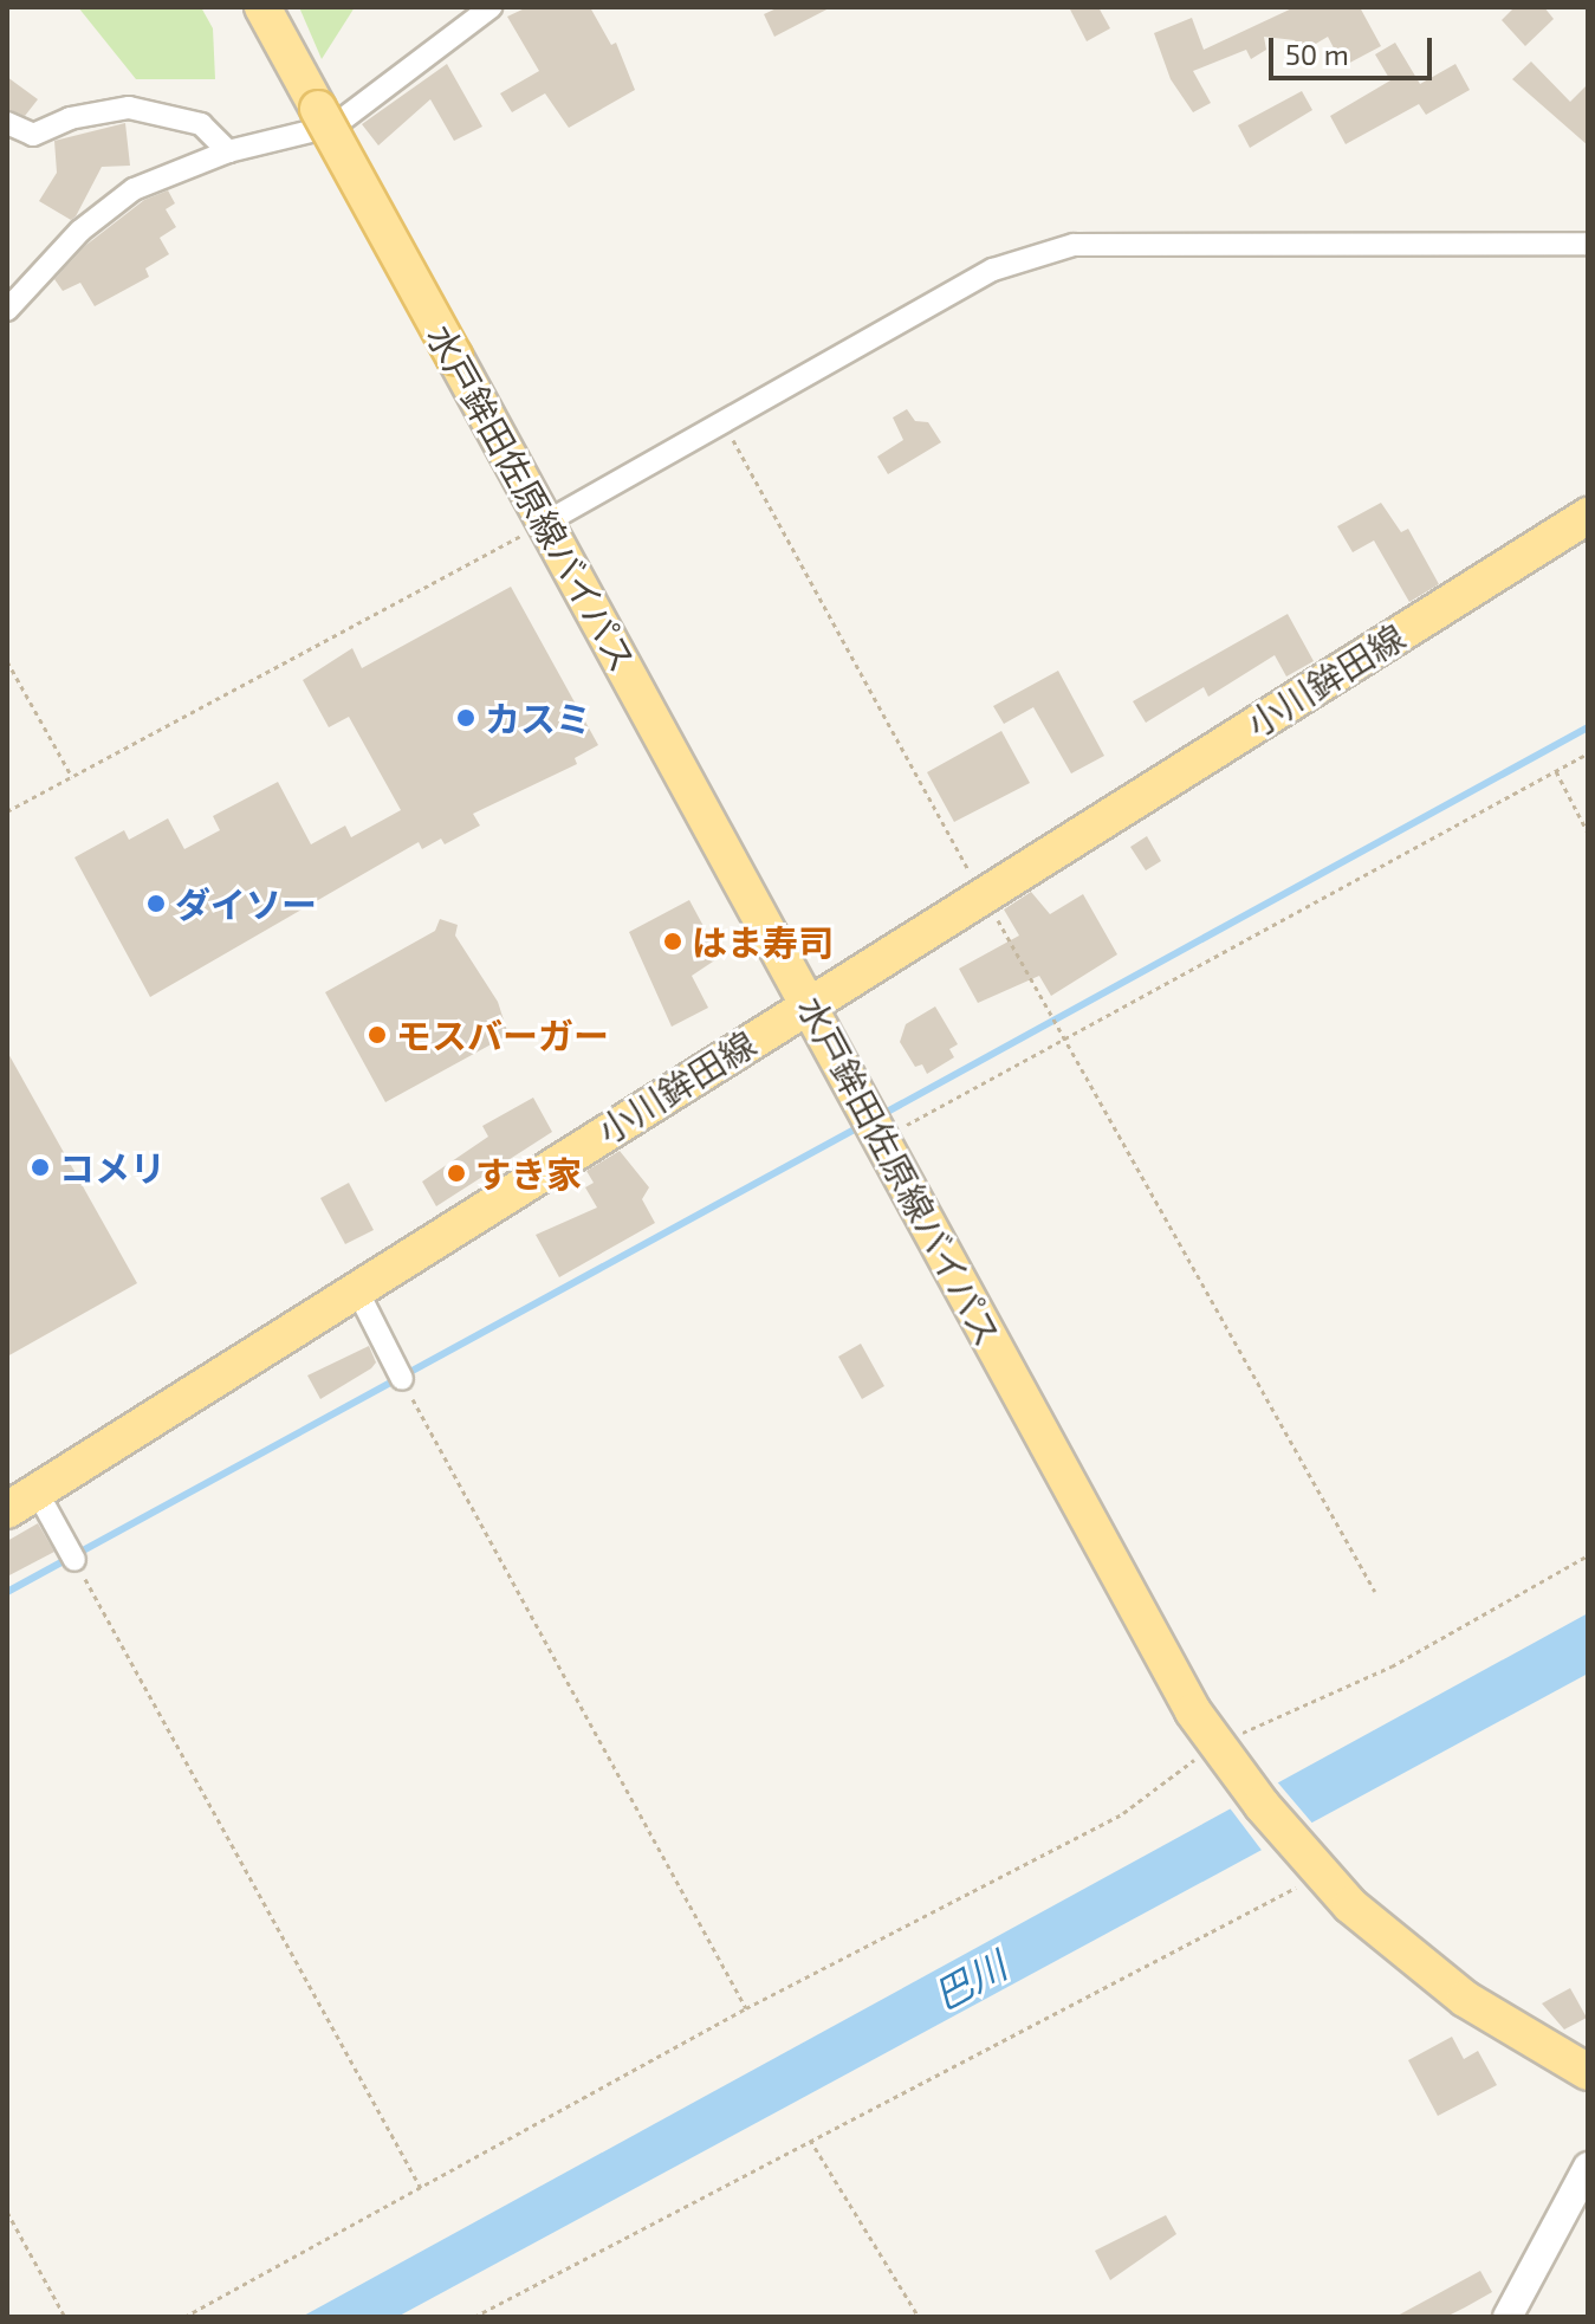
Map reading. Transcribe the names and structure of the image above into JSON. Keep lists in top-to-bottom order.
{
  "streets": {
    "main road": ["水戸鉾田佐原線バイパス", "小川鉾田線"]
  },
  "crossings": [
    ["水戸鉾田佐原線バイパス", "小川鉾田線"]
  ],
  "water": ["巴川"],
  "places": [
    "カスミ",
    "ダイソー",
    "はま寿司",
    "モスバーガー",
    "コメリ",
    "すき家"
  ],
  "scale_bar": "50 m"
}
